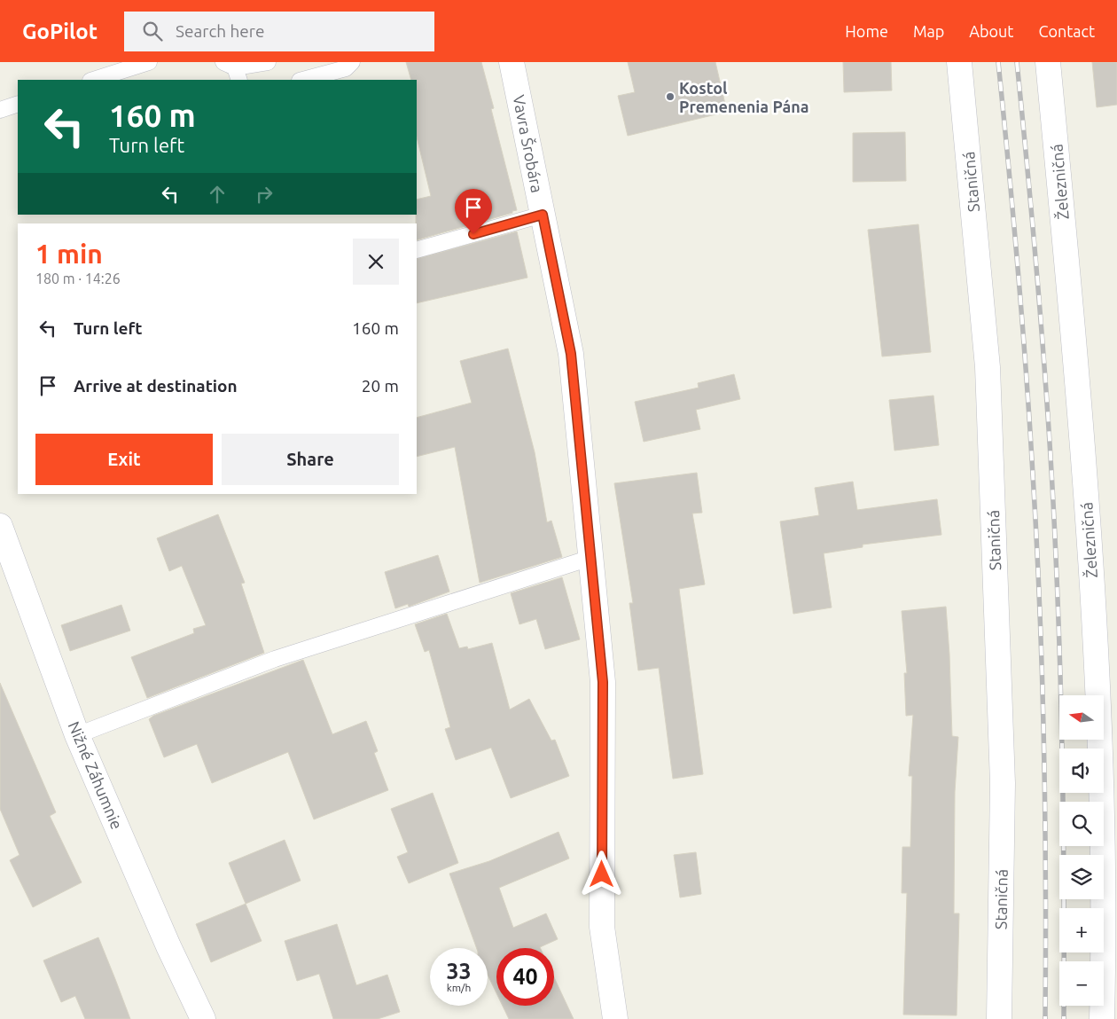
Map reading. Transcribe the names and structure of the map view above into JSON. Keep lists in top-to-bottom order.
{
  "streets": {
    "street": [
      "Vavra Šrobára",
      "Staničná",
      "Železničná",
      "Nižné Záhumnie"
    ]
  },
  "places": ["Kostol Premenenia Pána"],
  "north": "left",
  "page": {
    "header": "GoPilot",
    "search": "Search here",
    "nav": [
      "Home",
      "Map",
      "About",
      "Contact"
    ],
    "turn": ["160 m", "Turn left"],
    "heading": ["1 min", "180 m · 14:26"],
    "list": [
      {
        "name": "Turn left",
        "value": "160 m"
      },
      {
        "name": "Arrive at destination",
        "value": "20 m"
      }
    ],
    "buttons": ["Exit", "Share"],
    "map_buttons": ["+", "−"],
    "speed": "33 km/h",
    "limit": "40"
  }
}
